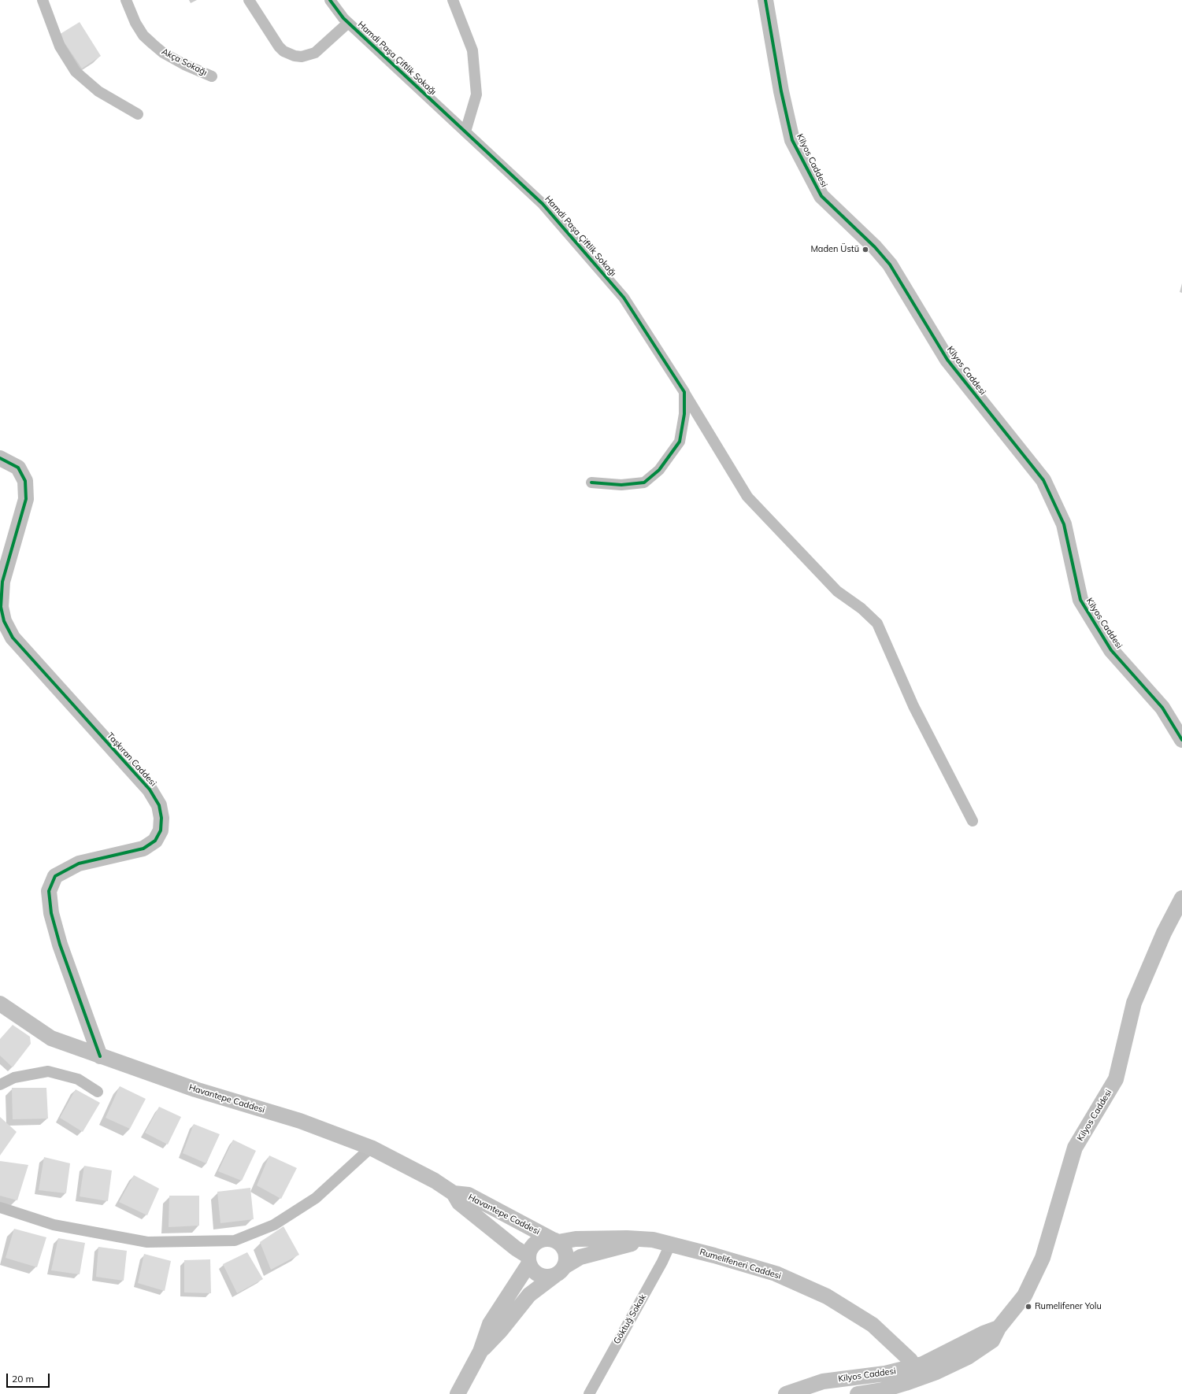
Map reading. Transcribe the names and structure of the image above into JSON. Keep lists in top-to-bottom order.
{
  "streets": {
    "street": [
      "Hamdi Paşa Çiftlik Sokağı",
      "Akça Sokağı",
      "Kilyos Caddesi",
      "Taşkıran Caddesi",
      "Havantepe Caddesi",
      "Rumelifeneri Caddesi",
      "Göktuğ Sokak"
    ]
  },
  "crossings": [
    ["Kilyos Caddesi", "Rumelifeneri Caddesi"],
    ["Taşkıran Caddesi", "Havantepe Caddesi"],
    ["Havantepe Caddesi", "Rumelifeneri Caddesi"],
    ["Rumelifeneri Caddesi", "Göktuğ Sokak"]
  ],
  "places": ["Maden Üstü", "Rumelifener Yolu"],
  "scale_bar": "20 m"
}
